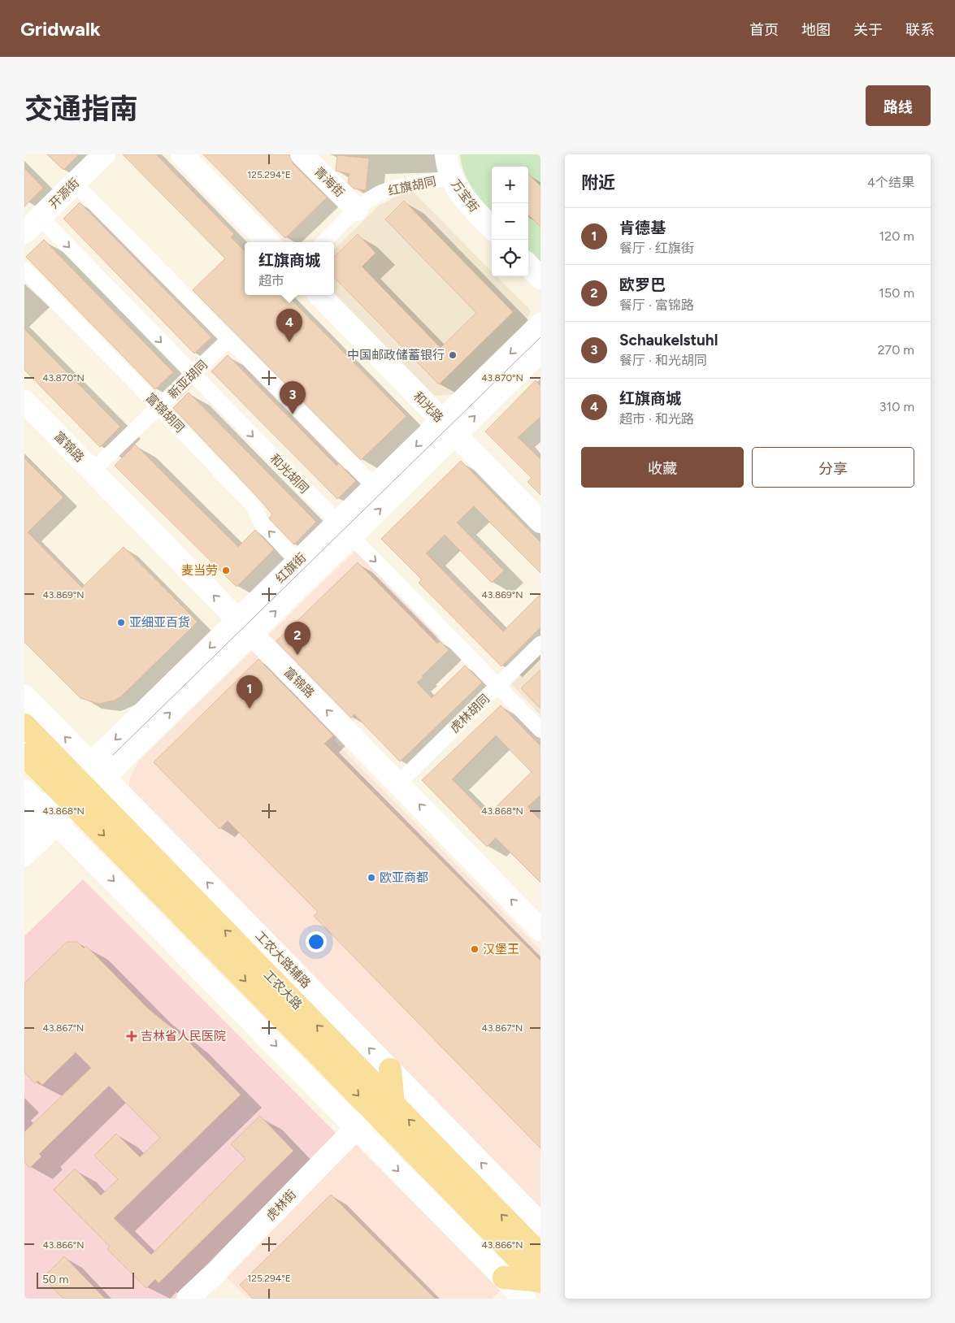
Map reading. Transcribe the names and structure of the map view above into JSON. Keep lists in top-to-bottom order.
{
  "streets": {
    "main road": ["工农大路"],
    "street": [
      "青海街",
      "红旗胡同",
      "开源街",
      "万宝街",
      "新亚胡同",
      "和光路",
      "富锦胡同",
      "富锦路",
      "和光胡同",
      "红旗街",
      "虎林胡同",
      "工农大路辅路",
      "虎林街"
    ]
  },
  "crossings": [
    ["青海街", "红旗胡同"],
    ["红旗胡同", "万宝街"],
    ["开源街", "和光胡同"],
    ["新亚胡同", "富锦胡同"],
    ["新亚胡同", "富锦路"],
    ["新亚胡同", "和光胡同"],
    ["和光路", "红旗街"],
    ["富锦胡同", "红旗街"],
    ["富锦路", "红旗街"],
    ["富锦路", "虎林胡同"],
    ["和光胡同", "红旗街"],
    ["和光胡同", "虎林胡同"],
    ["红旗街", "工农大路辅路"],
    ["红旗街", "工农大路"],
    ["工农大路辅路", "工农大路"],
    ["工农大路", "虎林街"]
  ],
  "places": {
    "other": [
      "中国邮政储蓄银行",
      "麦当劳",
      "亚细亚百货",
      "欧亚商都",
      "汉堡王"
    ],
    "health": ["吉林省人民医院"]
  },
  "scale_bar": "50 m",
  "page": {
    "header": "Gridwalk",
    "nav": [
      "首页",
      "地图",
      "关于",
      "联系"
    ],
    "title": "交通指南",
    "buttons": [
      "路线",
      ["收藏", "分享"]
    ],
    "heading": ["附近", "4个结果"],
    "map_buttons": ["+", "−"],
    "list": [
      {
        "mark": "1",
        "name": "肯德基",
        "note": "餐厅 · 红旗街",
        "value": "120 m"
      },
      {
        "mark": "2",
        "name": "欧罗巴",
        "note": "餐厅 · 富锦路",
        "value": "150 m"
      },
      {
        "mark": "3",
        "name": "Schaukelstuhl",
        "note": "餐厅 · 和光胡同",
        "value": "270 m"
      },
      {
        "mark": "4",
        "name": "红旗商城",
        "note": "超市 · 和光路",
        "value": "310 m"
      }
    ],
    "popup": ["红旗商城", "超市"],
    "pins": [
      "4",
      "3",
      "2",
      "1"
    ],
    "scale": "50 m"
  },
  "coordinates": [
    "125.294°E",
    "43.870°N",
    "43.869°N",
    "43.868°N",
    "43.867°N",
    "43.866°N"
  ]
}
